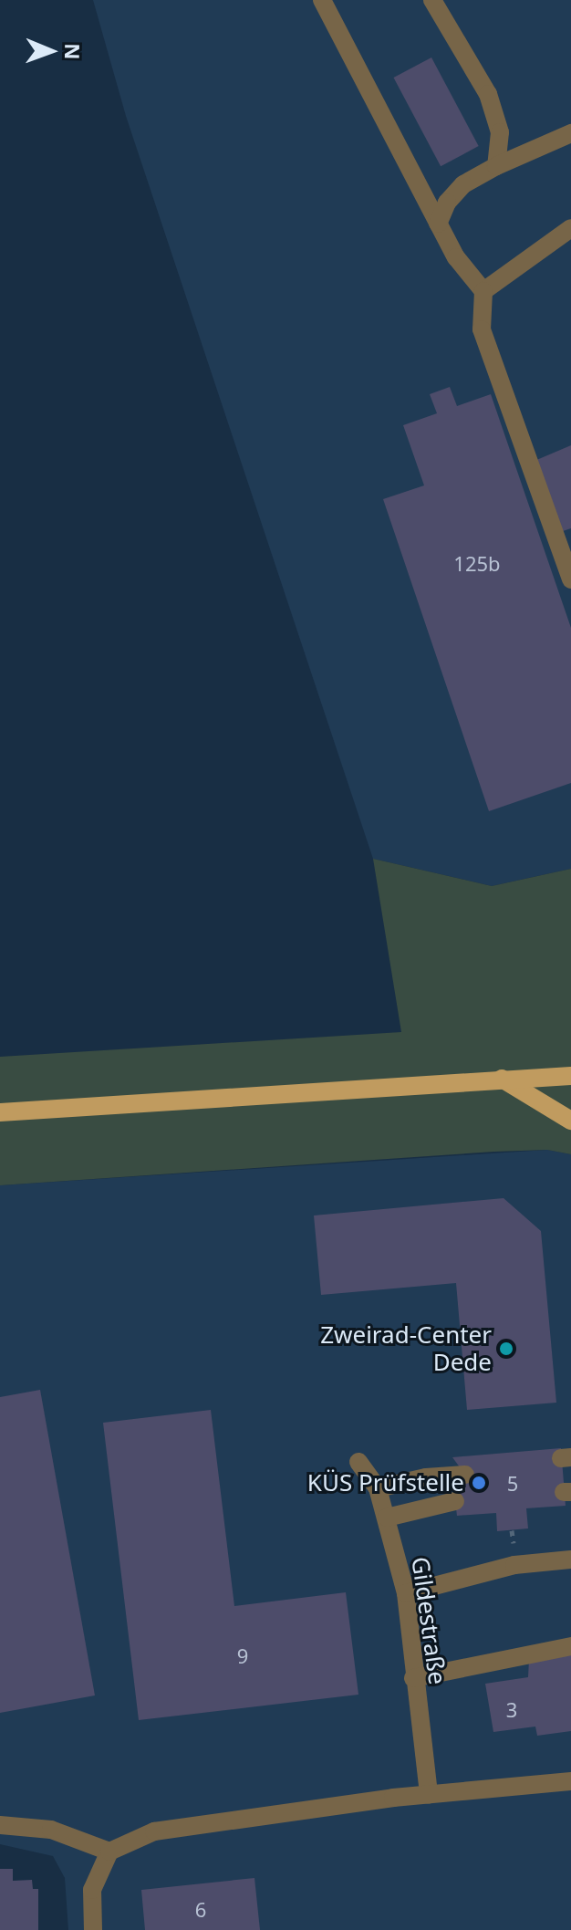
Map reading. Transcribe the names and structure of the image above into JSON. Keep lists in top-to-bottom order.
{
  "streets": {
    "street": ["Gildestraße"]
  },
  "places": ["Zweirad-Center Dede", "KÜS Prüfstelle"],
  "house_numbers": [
    "125b",
    "5",
    "9",
    "3",
    "6"
  ],
  "north": "right"
}
